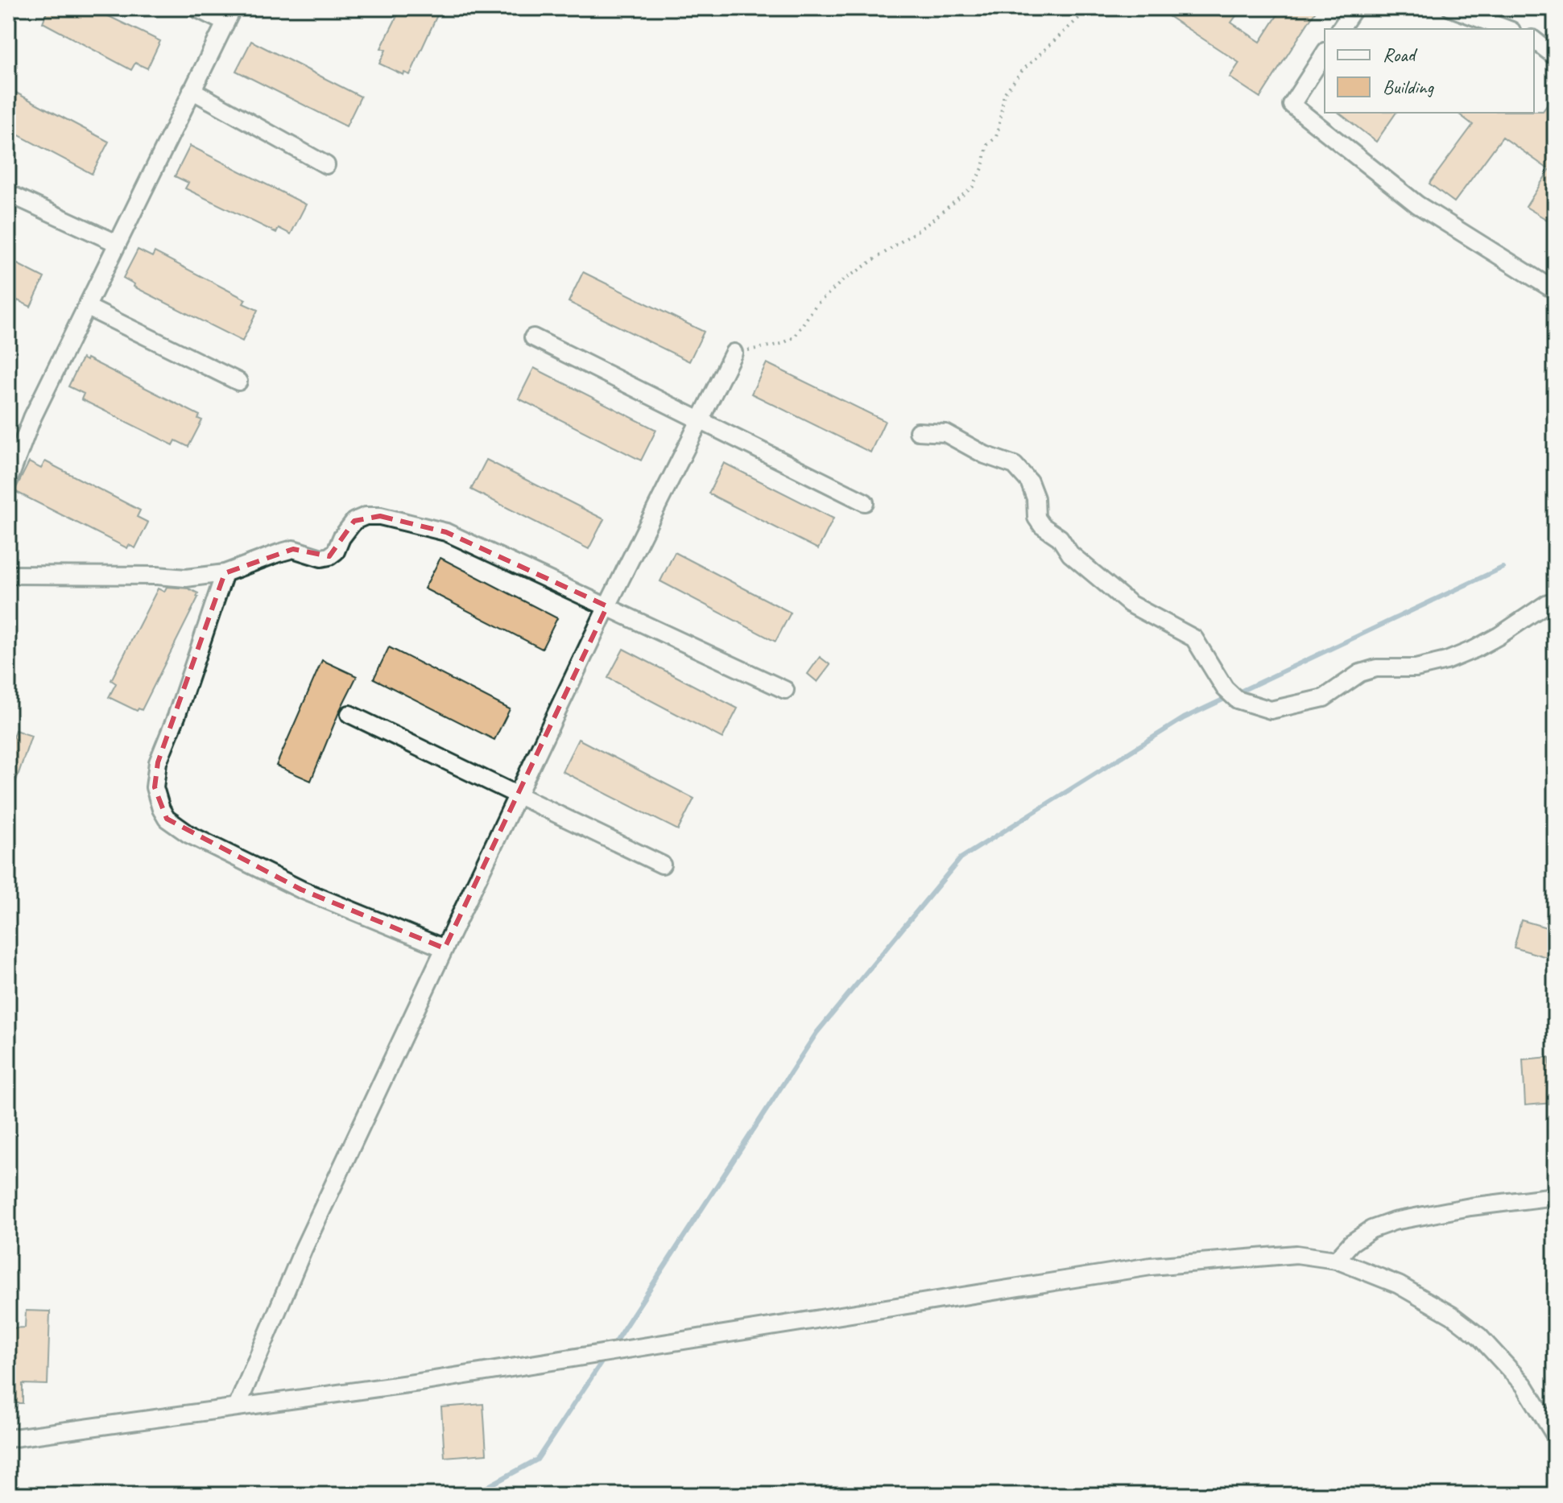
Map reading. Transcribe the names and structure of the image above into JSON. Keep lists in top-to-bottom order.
{
  "legend": ["Road", "Building"]
}
